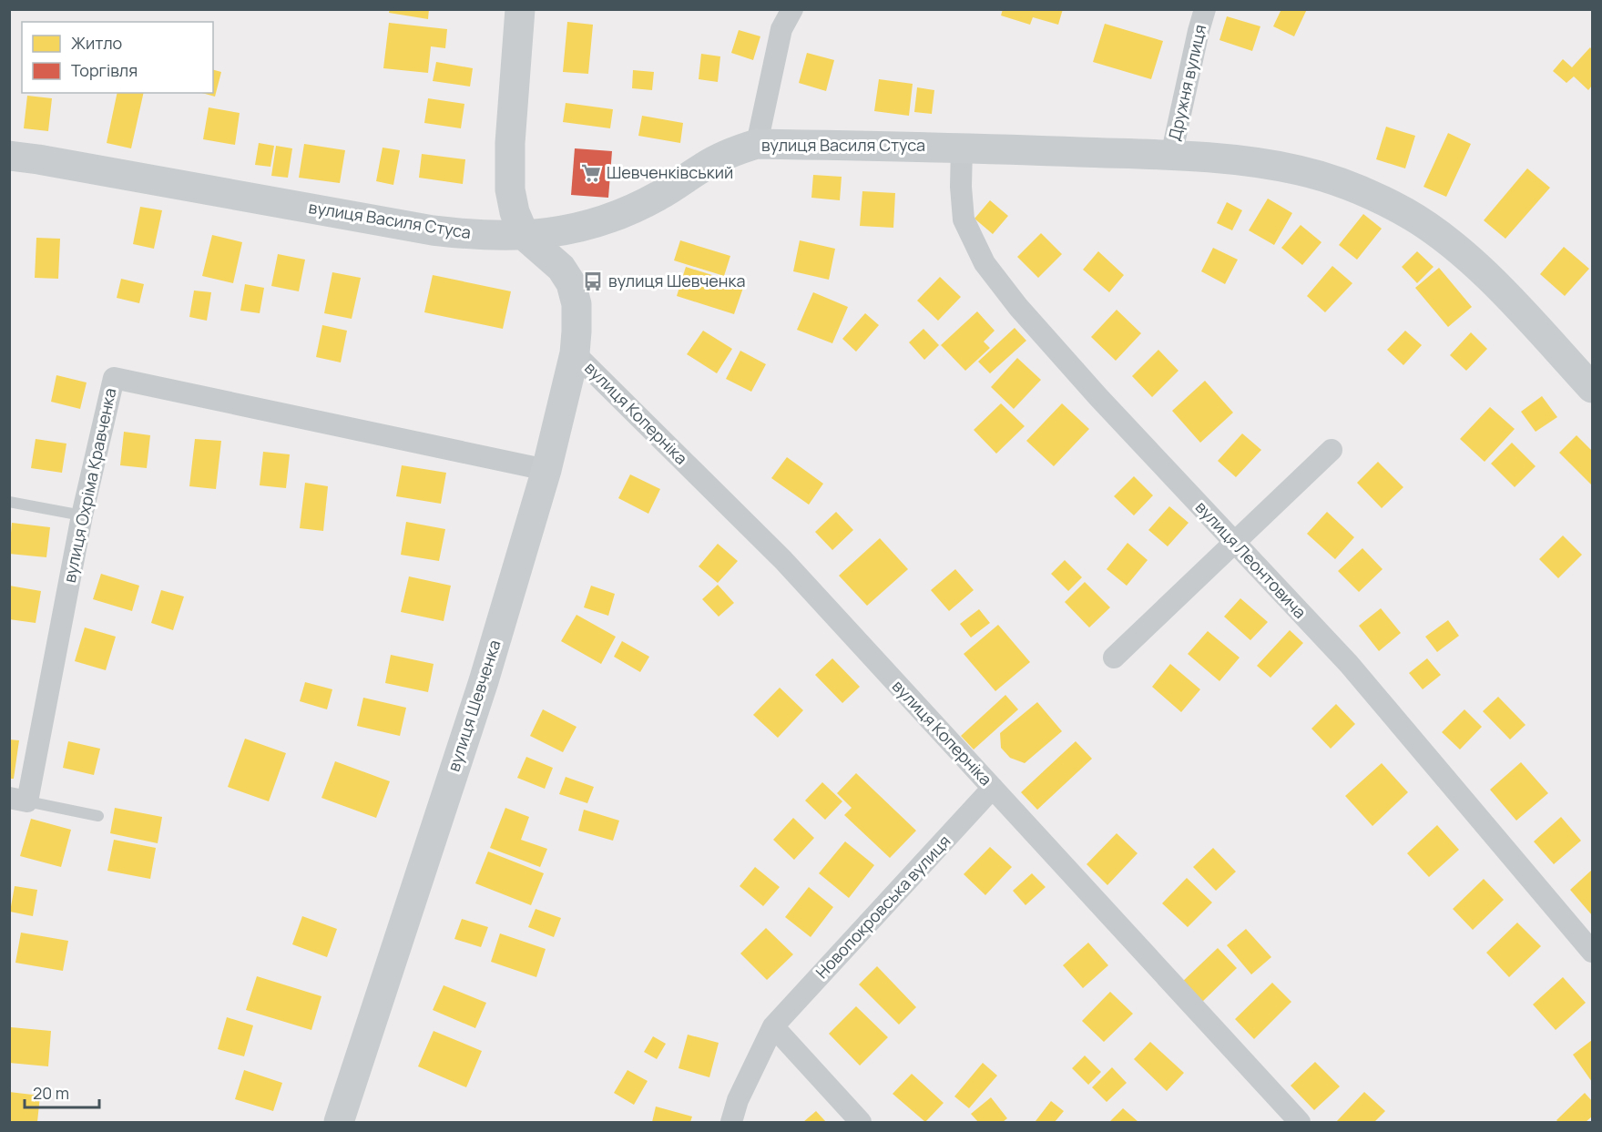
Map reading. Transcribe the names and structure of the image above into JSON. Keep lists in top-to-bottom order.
{
  "streets": {
    "main road": ["вулиця Василя Стуса", "вулиця Шевченка"],
    "street": [
      "Дружня вулиця",
      "вулиця Коперніка",
      "вулиця Охріма Кравченка",
      "вулиця Леонтовича",
      "Новопокровська вулиця"
    ]
  },
  "crossings": [
    ["Дружня вулиця", "вулиця Василя Стуса"],
    ["вулиця Василя Стуса", "вулиця Леонтовича"],
    ["вулиця Василя Стуса", "вулиця Шевченка"],
    ["вулиця Коперніка", "вулиця Шевченка"],
    ["вулиця Коперніка", "Новопокровська вулиця"],
    ["вулиця Охріма Кравченка", "вулиця Шевченка"]
  ],
  "places": {
    "supermarket": ["Шевченківський"],
    "bus stop": ["вулиця Шевченка"]
  },
  "legend": ["Житло", "Торгівля"],
  "scale_bar": "20 m"
}
